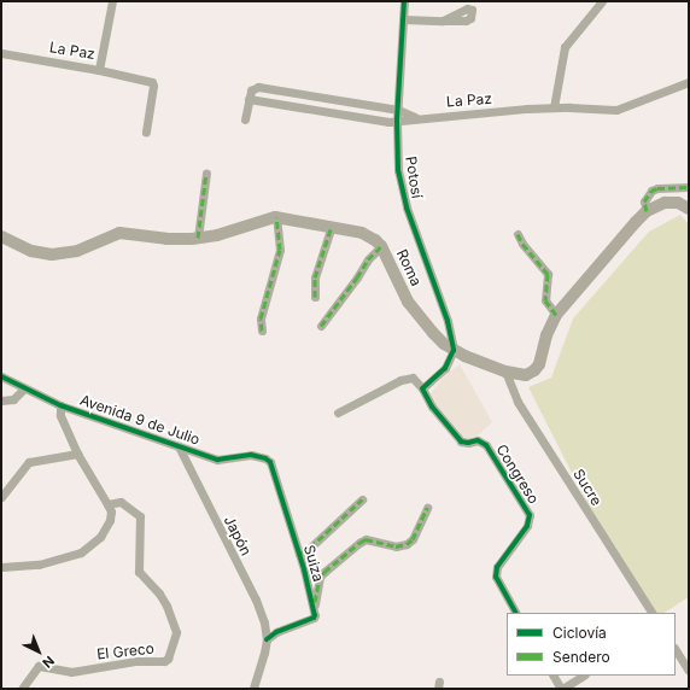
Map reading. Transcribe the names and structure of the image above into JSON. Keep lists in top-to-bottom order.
{
  "streets": {
    "main road": ["Roma"],
    "street": [
      "La Paz",
      "Potosí",
      "Avenida 9 de Julio",
      "Congreso",
      "Sucre",
      "Japón",
      "Suiza",
      "El Greco"
    ]
  },
  "crossings": [
    ["La Paz", "Potosí"],
    ["Potosí", "Roma"],
    ["Roma", "Sucre"],
    ["Avenida 9 de Julio", "Japón"],
    ["Avenida 9 de Julio", "Suiza"]
  ],
  "legend": ["Ciclovía", "Sendero"],
  "north": "bottom right"
}
